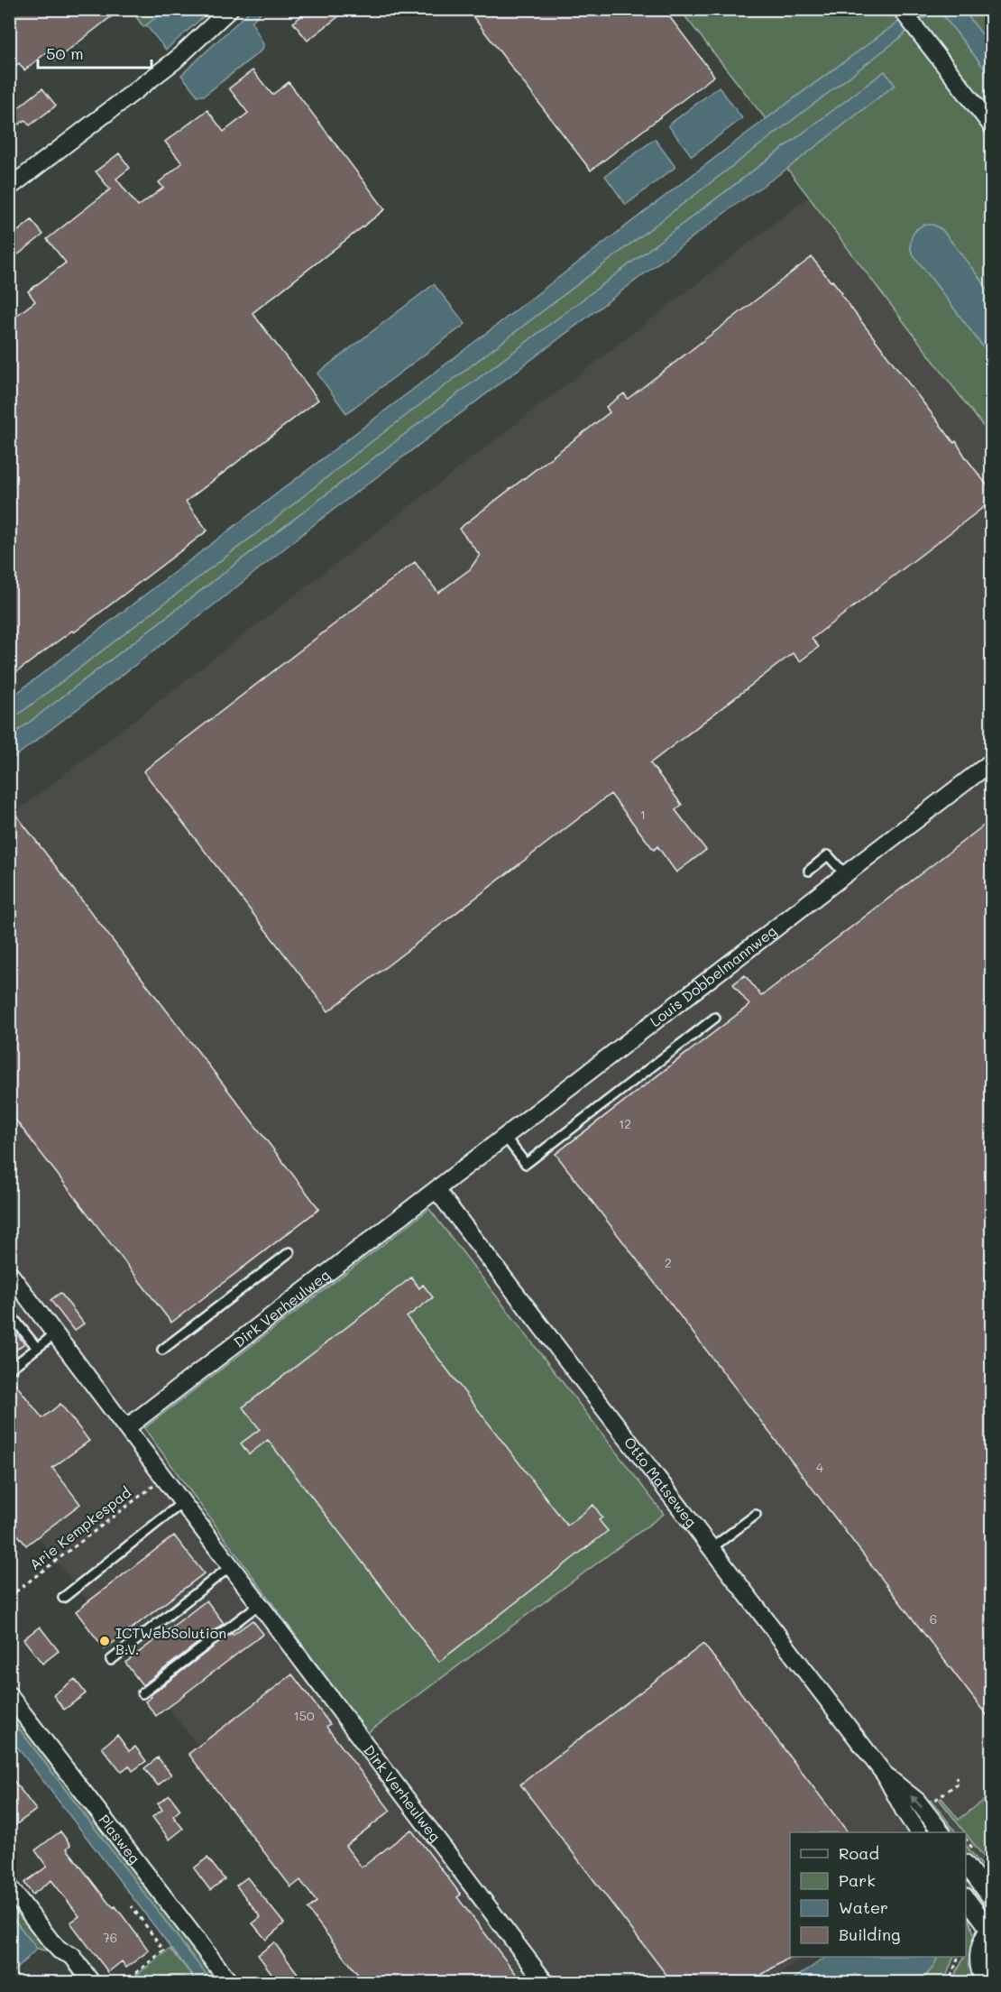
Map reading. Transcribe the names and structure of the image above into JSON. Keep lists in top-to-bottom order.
{
  "streets": {
    "street": [
      "Louis Dobbelmannweg",
      "Dirk Verheulweg",
      "Otto Matseweg",
      "Plasweg"
    ],
    "path": ["Arie Kempkespad"]
  },
  "crossings": [
    ["Louis Dobbelmannweg", "Dirk Verheulweg"],
    ["Louis Dobbelmannweg", "Otto Matseweg"],
    ["Dirk Verheulweg", "Otto Matseweg"],
    ["Dirk Verheulweg", "Arie Kempkespad"]
  ],
  "places": ["ICTWebSolution B.V."],
  "house_numbers": [
    "1",
    "12",
    "2",
    "4",
    "6",
    "150",
    "76"
  ],
  "legend": [
    "Road",
    "Park",
    "Water",
    "Building"
  ],
  "scale_bar": "50 m"
}
